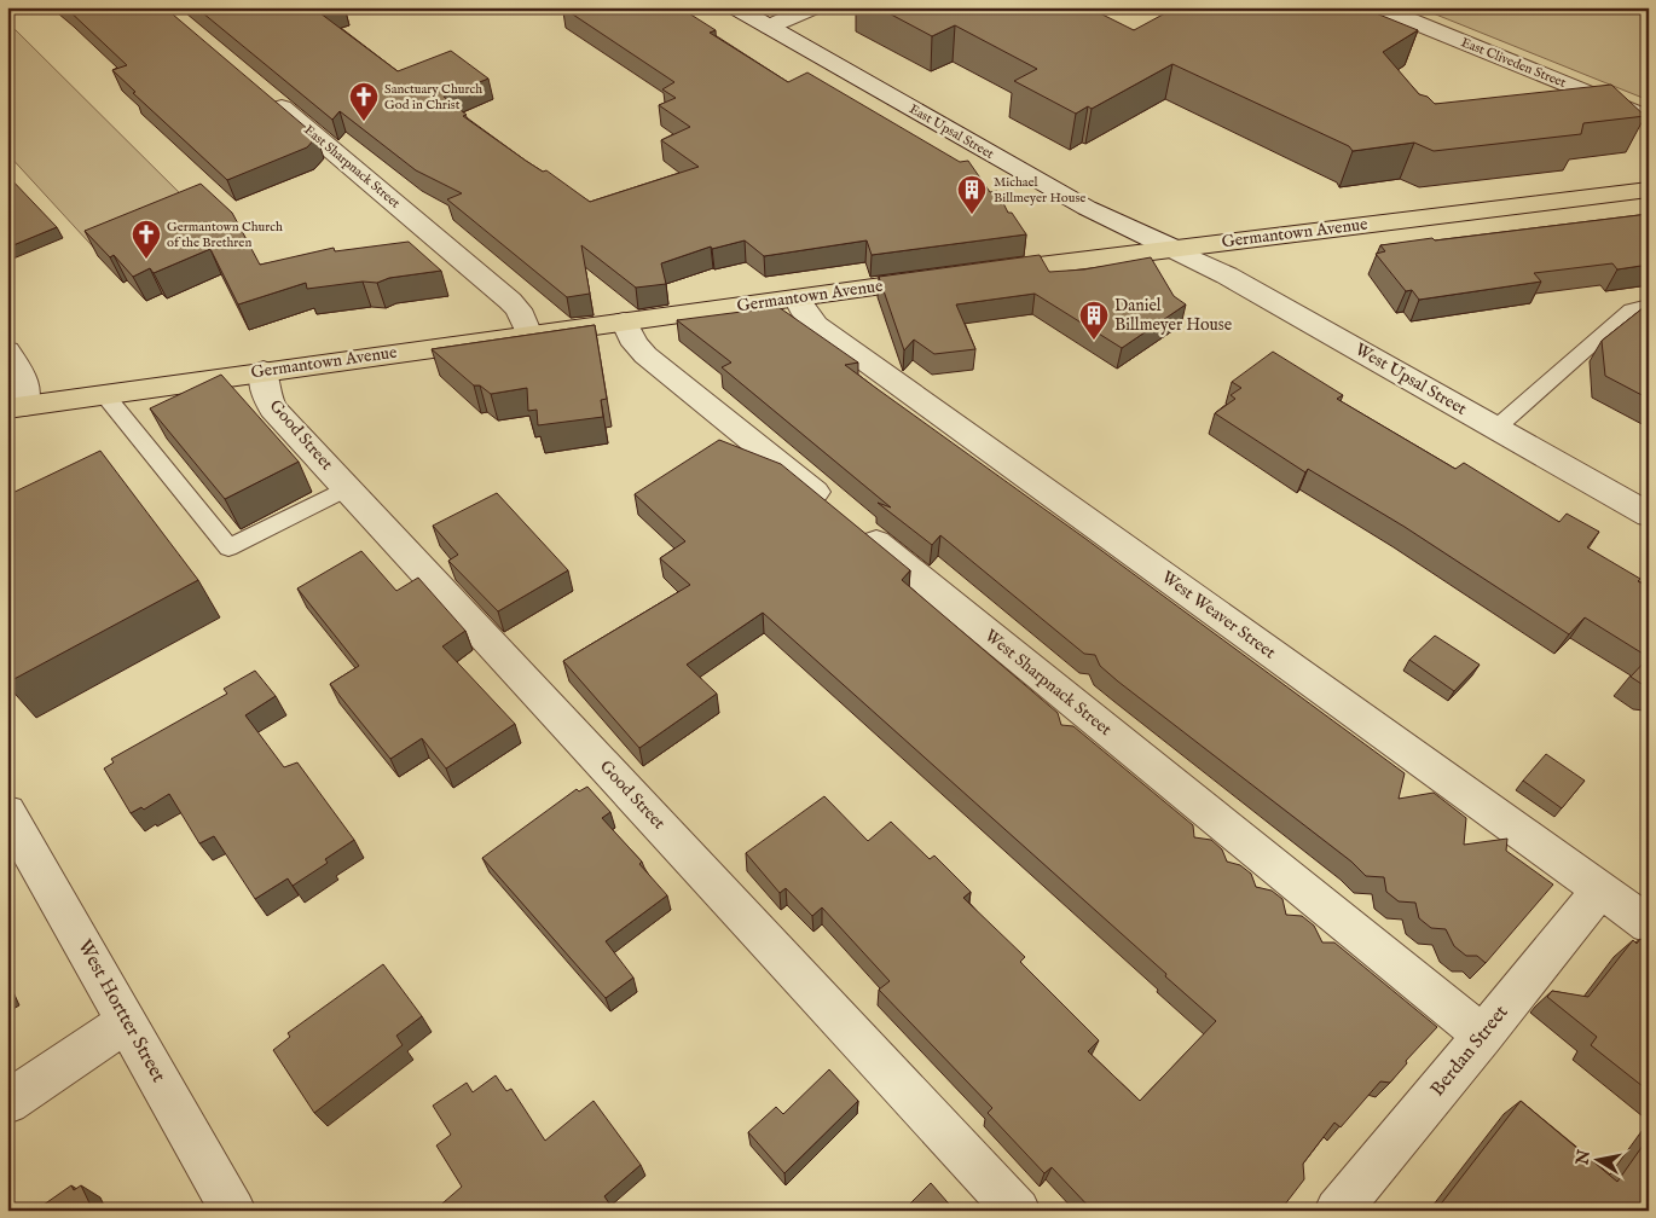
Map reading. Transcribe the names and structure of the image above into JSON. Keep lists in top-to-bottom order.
{
  "streets": {
    "main road": ["Germantown Avenue"],
    "street": [
      "East Cliveden Street",
      "East Upsal Street",
      "East Sharpnack Street",
      "West Upsal Street",
      "Good Street",
      "West Weaver Street",
      "West Sharpnack Street",
      "West Hortter Street",
      "Berdan Street"
    ]
  },
  "crossings": [
    ["East Upsal Street", "Germantown Avenue"],
    ["East Upsal Street", "West Upsal Street"],
    ["East Sharpnack Street", "Germantown Avenue"],
    ["Germantown Avenue", "West Upsal Street"],
    ["Germantown Avenue", "Good Street"],
    ["Germantown Avenue", "West Weaver Street"],
    ["Germantown Avenue", "West Sharpnack Street"],
    ["West Weaver Street", "Berdan Street"],
    ["West Sharpnack Street", "Berdan Street"]
  ],
  "places": {
    "church": ["Sanctuary Church God in Christ", "Germantown Church of the Brethren"],
    "building": ["Michael Billmeyer House", "Daniel Billmeyer House"]
  },
  "north": "left"
}
